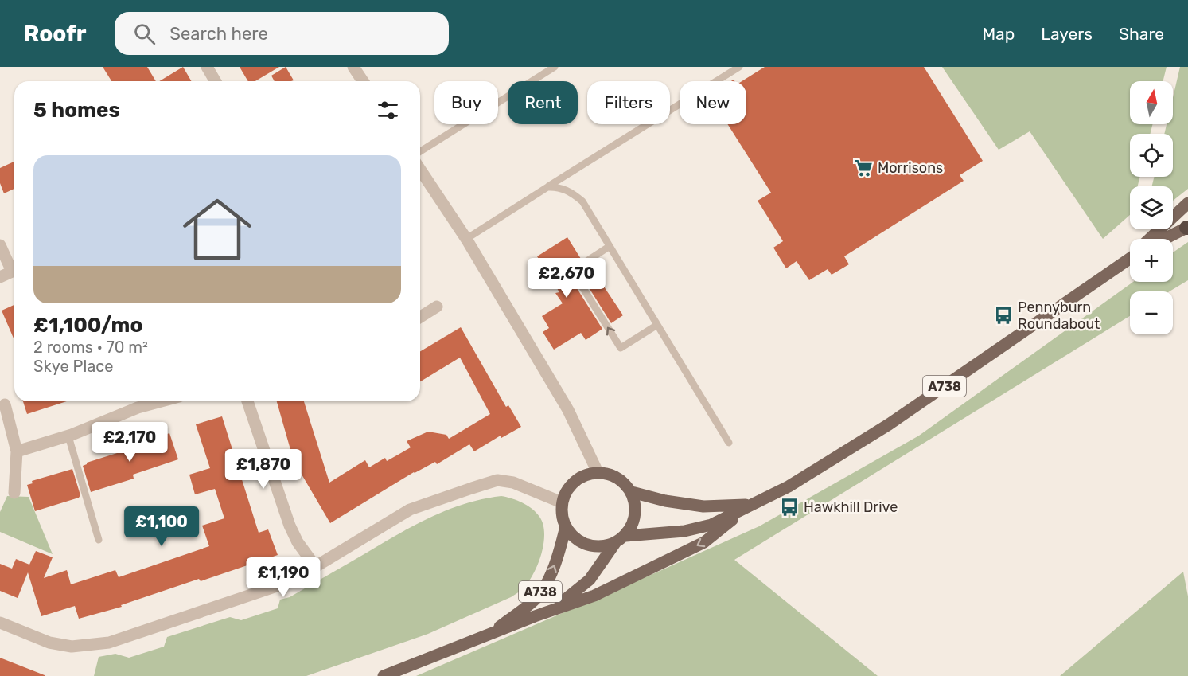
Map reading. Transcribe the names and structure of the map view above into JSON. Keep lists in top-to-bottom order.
{
  "streets": {
    "main road": ["A738"]
  },
  "places": {
    "supermarket": ["Morrisons"],
    "bus stop": ["Pennyburn Roundabout", "Hawkhill Drive"]
  },
  "north": "top",
  "page": {
    "header": "Roofr",
    "search": "Search here",
    "nav": ["Map", "Layers", "Share"],
    "map_buttons": ["+", "−"],
    "chip": [
      "Buy",
      "Rent",
      "Filters",
      "New"
    ],
    "heading": "5 homes",
    "list": [
      {
        "name": "£1,100/mo",
        "note": "2 rooms · 70 m² · Skye Place"
      }
    ],
    "price": [
      "£2,670",
      "£2,170",
      "£1,870",
      "£1,100",
      "£1,190"
    ]
  }
}
